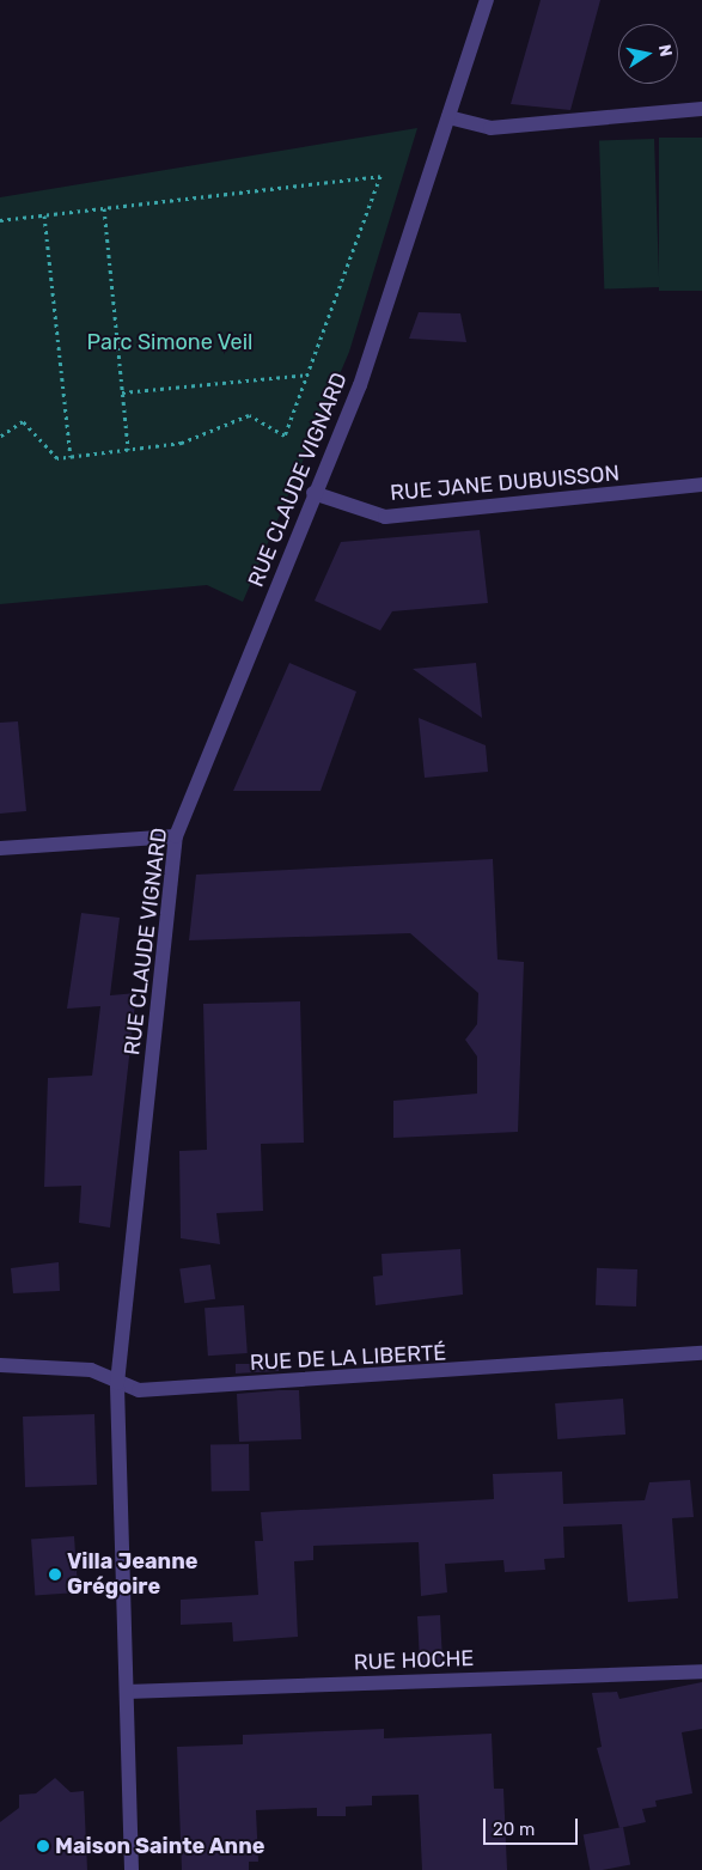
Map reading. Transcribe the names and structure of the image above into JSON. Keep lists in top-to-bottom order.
{
  "streets": {
    "street": [
      "RUE CLAUDE VIGNARD",
      "RUE JANE DUBUISSON",
      "RUE DE LA LIBERTÉ",
      "RUE HOCHE"
    ]
  },
  "crossings": [
    ["RUE CLAUDE VIGNARD", "RUE JANE DUBUISSON"],
    ["RUE CLAUDE VIGNARD", "RUE DE LA LIBERTÉ"],
    ["RUE CLAUDE VIGNARD", "RUE HOCHE"]
  ],
  "parks": ["Parc Simone Veil"],
  "places": ["Villa Jeanne Grégoire", "Maison Sainte Anne"],
  "scale_bar": "20 m",
  "north": "right"
}
